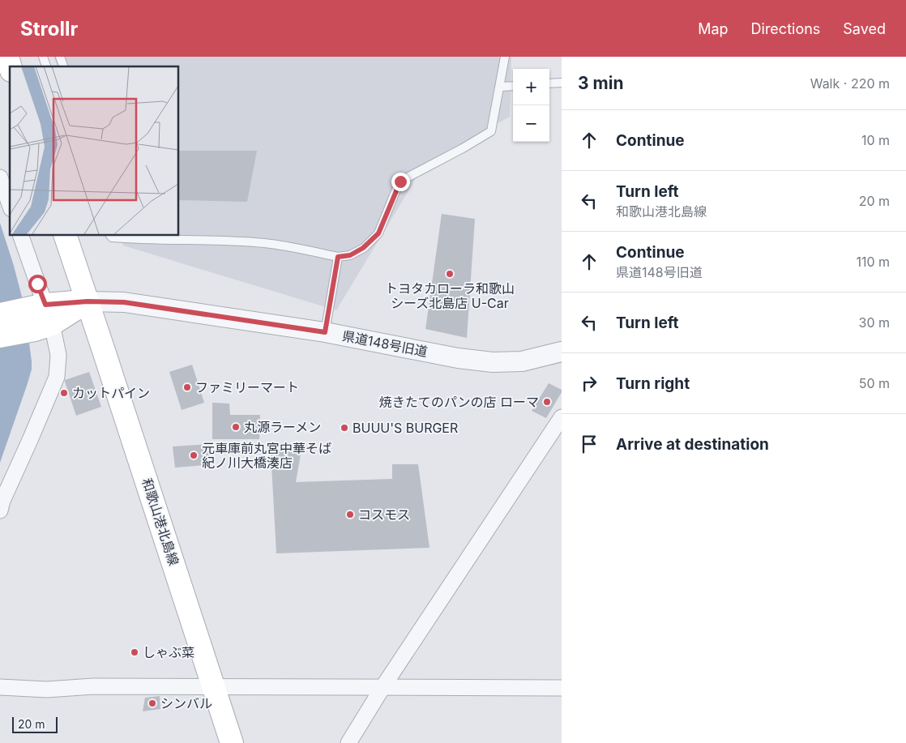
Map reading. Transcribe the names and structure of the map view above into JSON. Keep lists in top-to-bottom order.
{
  "streets": {
    "main road": ["和歌山港北島線"],
    "street": ["県道148号旧道"]
  },
  "crossings": [
    ["県道148号旧道", "和歌山港北島線"]
  ],
  "places": [
    "トヨタカローラ和歌山 シーズ北島店 U-Car",
    "ファミリーマート",
    "カットパイン",
    "焼きたてのパンの店 ローマ",
    "丸源ラーメン",
    "BUUU'S BURGER",
    "元車庫前丸宮中華そば 紀ノ川大橋湊店",
    "コスモス",
    "しゃぶ菜",
    "シンバル"
  ],
  "scale_bar": "20 m",
  "page": {
    "header": "Strollr",
    "nav": ["Map", "Directions", "Saved"],
    "heading": ["3 min", "Walk · 220 m"],
    "map_buttons": ["+", "−"],
    "list": [
      ["Continue", "10 m"],
      ["Turn left", "和歌山港北島線", "20 m"],
      ["Continue", "県道148号旧道", "110 m"],
      ["Turn left", "30 m"],
      ["Turn right", "50 m"],
      "Arrive at destination"
    ],
    "scale": "20 m"
  }
}
